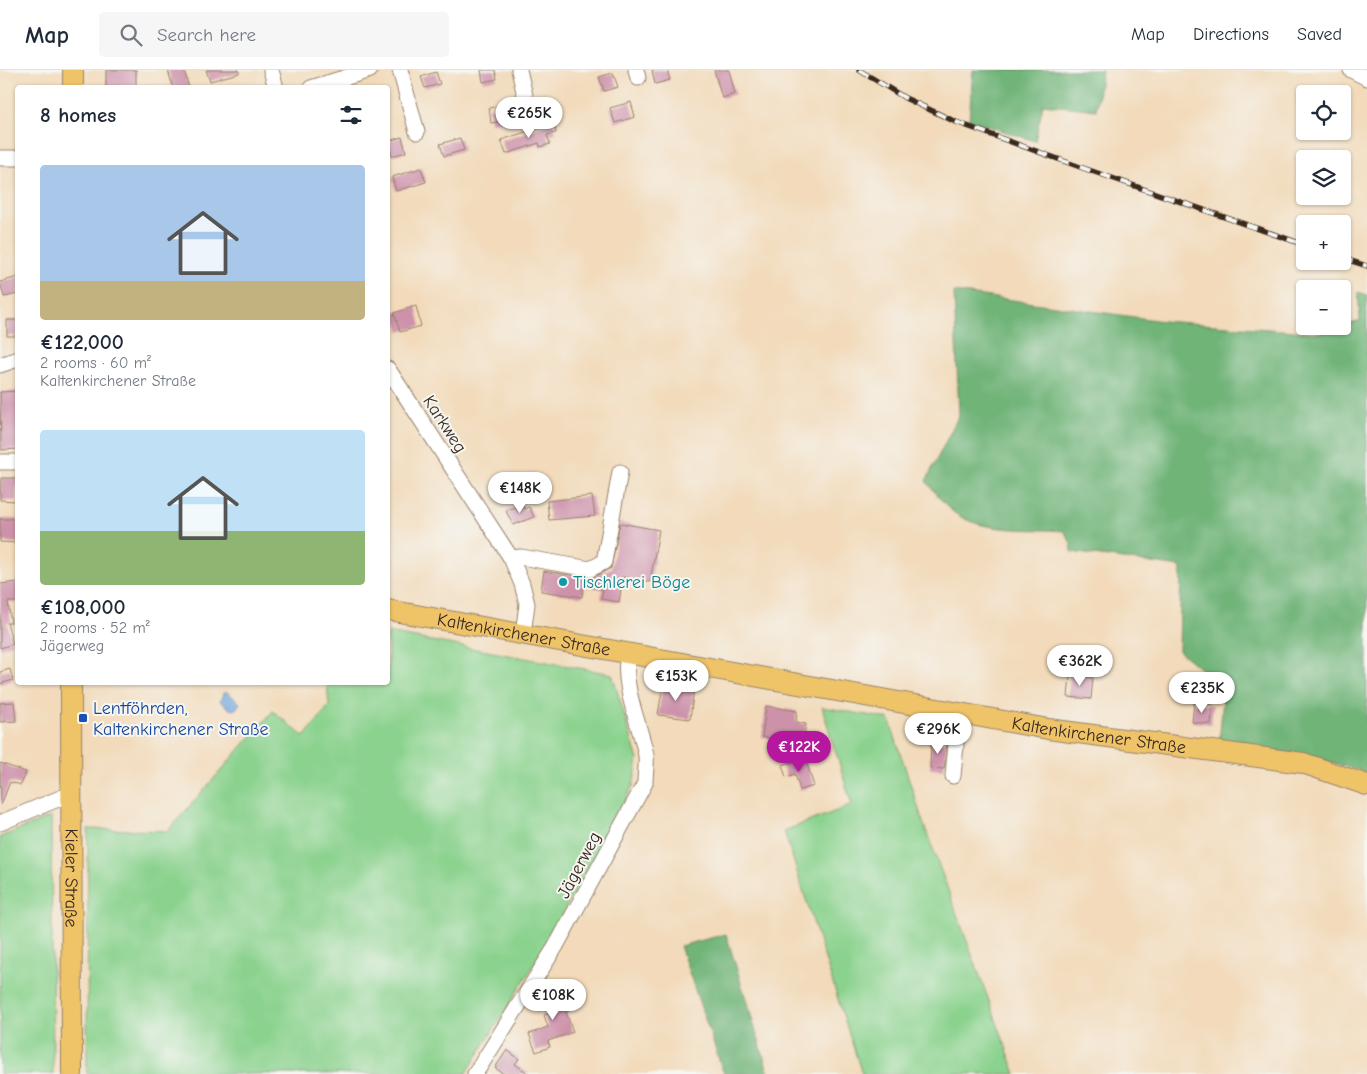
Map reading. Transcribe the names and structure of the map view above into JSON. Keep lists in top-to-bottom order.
{
  "streets": {
    "main road": ["Kaltenkirchener Straße", "Kieler Straße"],
    "street": ["Karkweg", "Jägerweg"]
  },
  "crossings": [
    ["Karkweg", "Kaltenkirchener Straße"],
    ["Kaltenkirchener Straße", "Jägerweg"]
  ],
  "places": {
    "other": ["Tischlerei Böge"],
    "transit": ["Lentföhrden, Kaltenkirchener Straße"]
  },
  "page": {
    "header": "Map",
    "search": "Search here",
    "nav": ["Map", "Directions", "Saved"],
    "map_buttons": ["+", "−"],
    "heading": "8 homes",
    "price": [
      "€265K",
      "€148K",
      "€362K",
      "€153K",
      "€235K",
      "€296K",
      "€122K",
      "€108K"
    ],
    "list": [
      {
        "name": "€122,000",
        "note": "2 rooms · 60 m² · Kaltenkirchener Straße"
      },
      {
        "name": "€108,000",
        "note": "2 rooms · 52 m² · Jägerweg"
      }
    ]
  }
}
